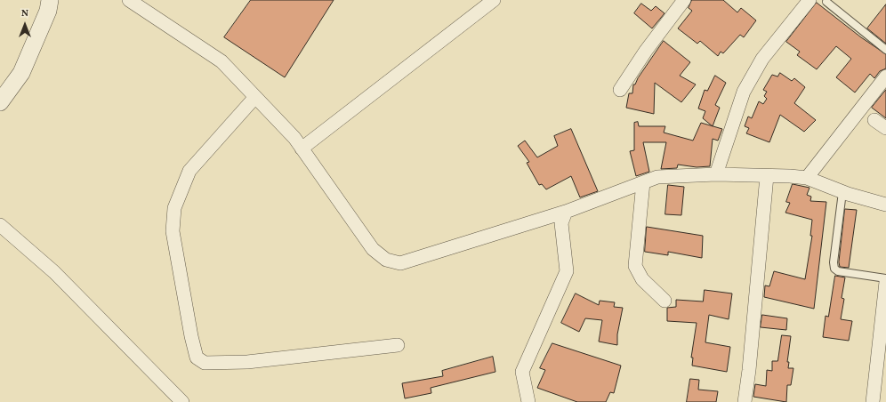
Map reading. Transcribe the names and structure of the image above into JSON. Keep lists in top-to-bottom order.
{
  "north": "top"
}
